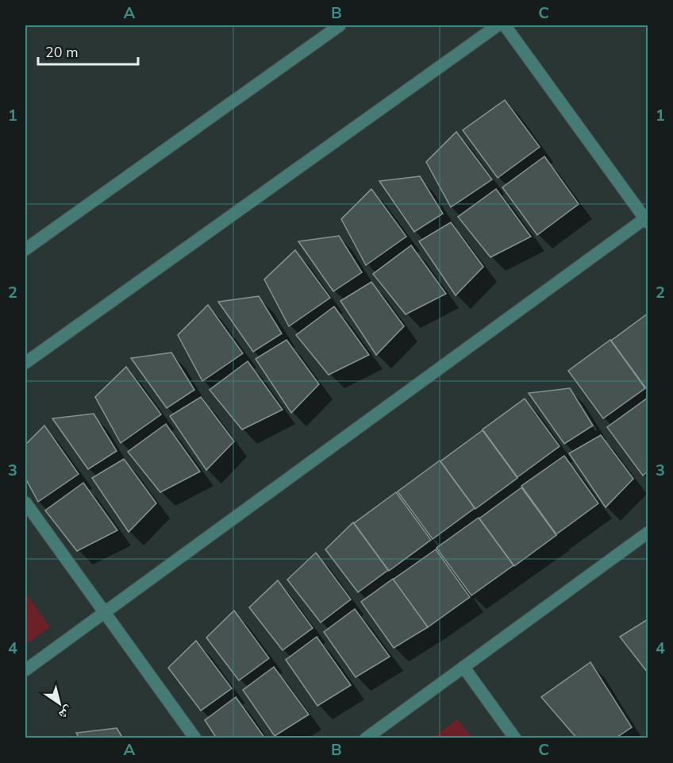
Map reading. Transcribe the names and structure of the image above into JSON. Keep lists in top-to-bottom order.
{
  "scale_bar": "20 m",
  "north": "bottom right",
  "grid": {
    "columns": ["A", "B", "C"],
    "rows": [
      "1",
      "2",
      "3",
      "4"
    ]
  }
}
